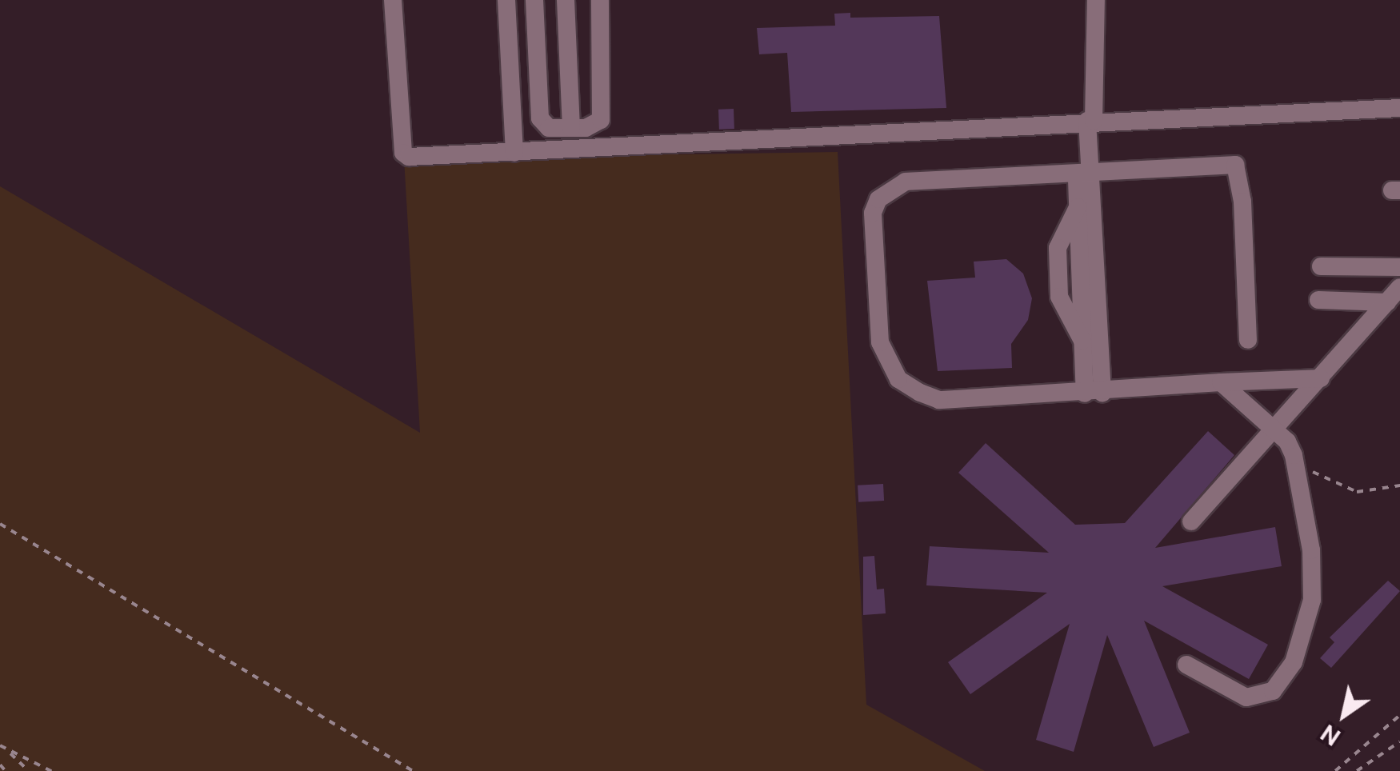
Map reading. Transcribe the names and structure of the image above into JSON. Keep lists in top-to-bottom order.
{
  "north": "bottom left"
}
